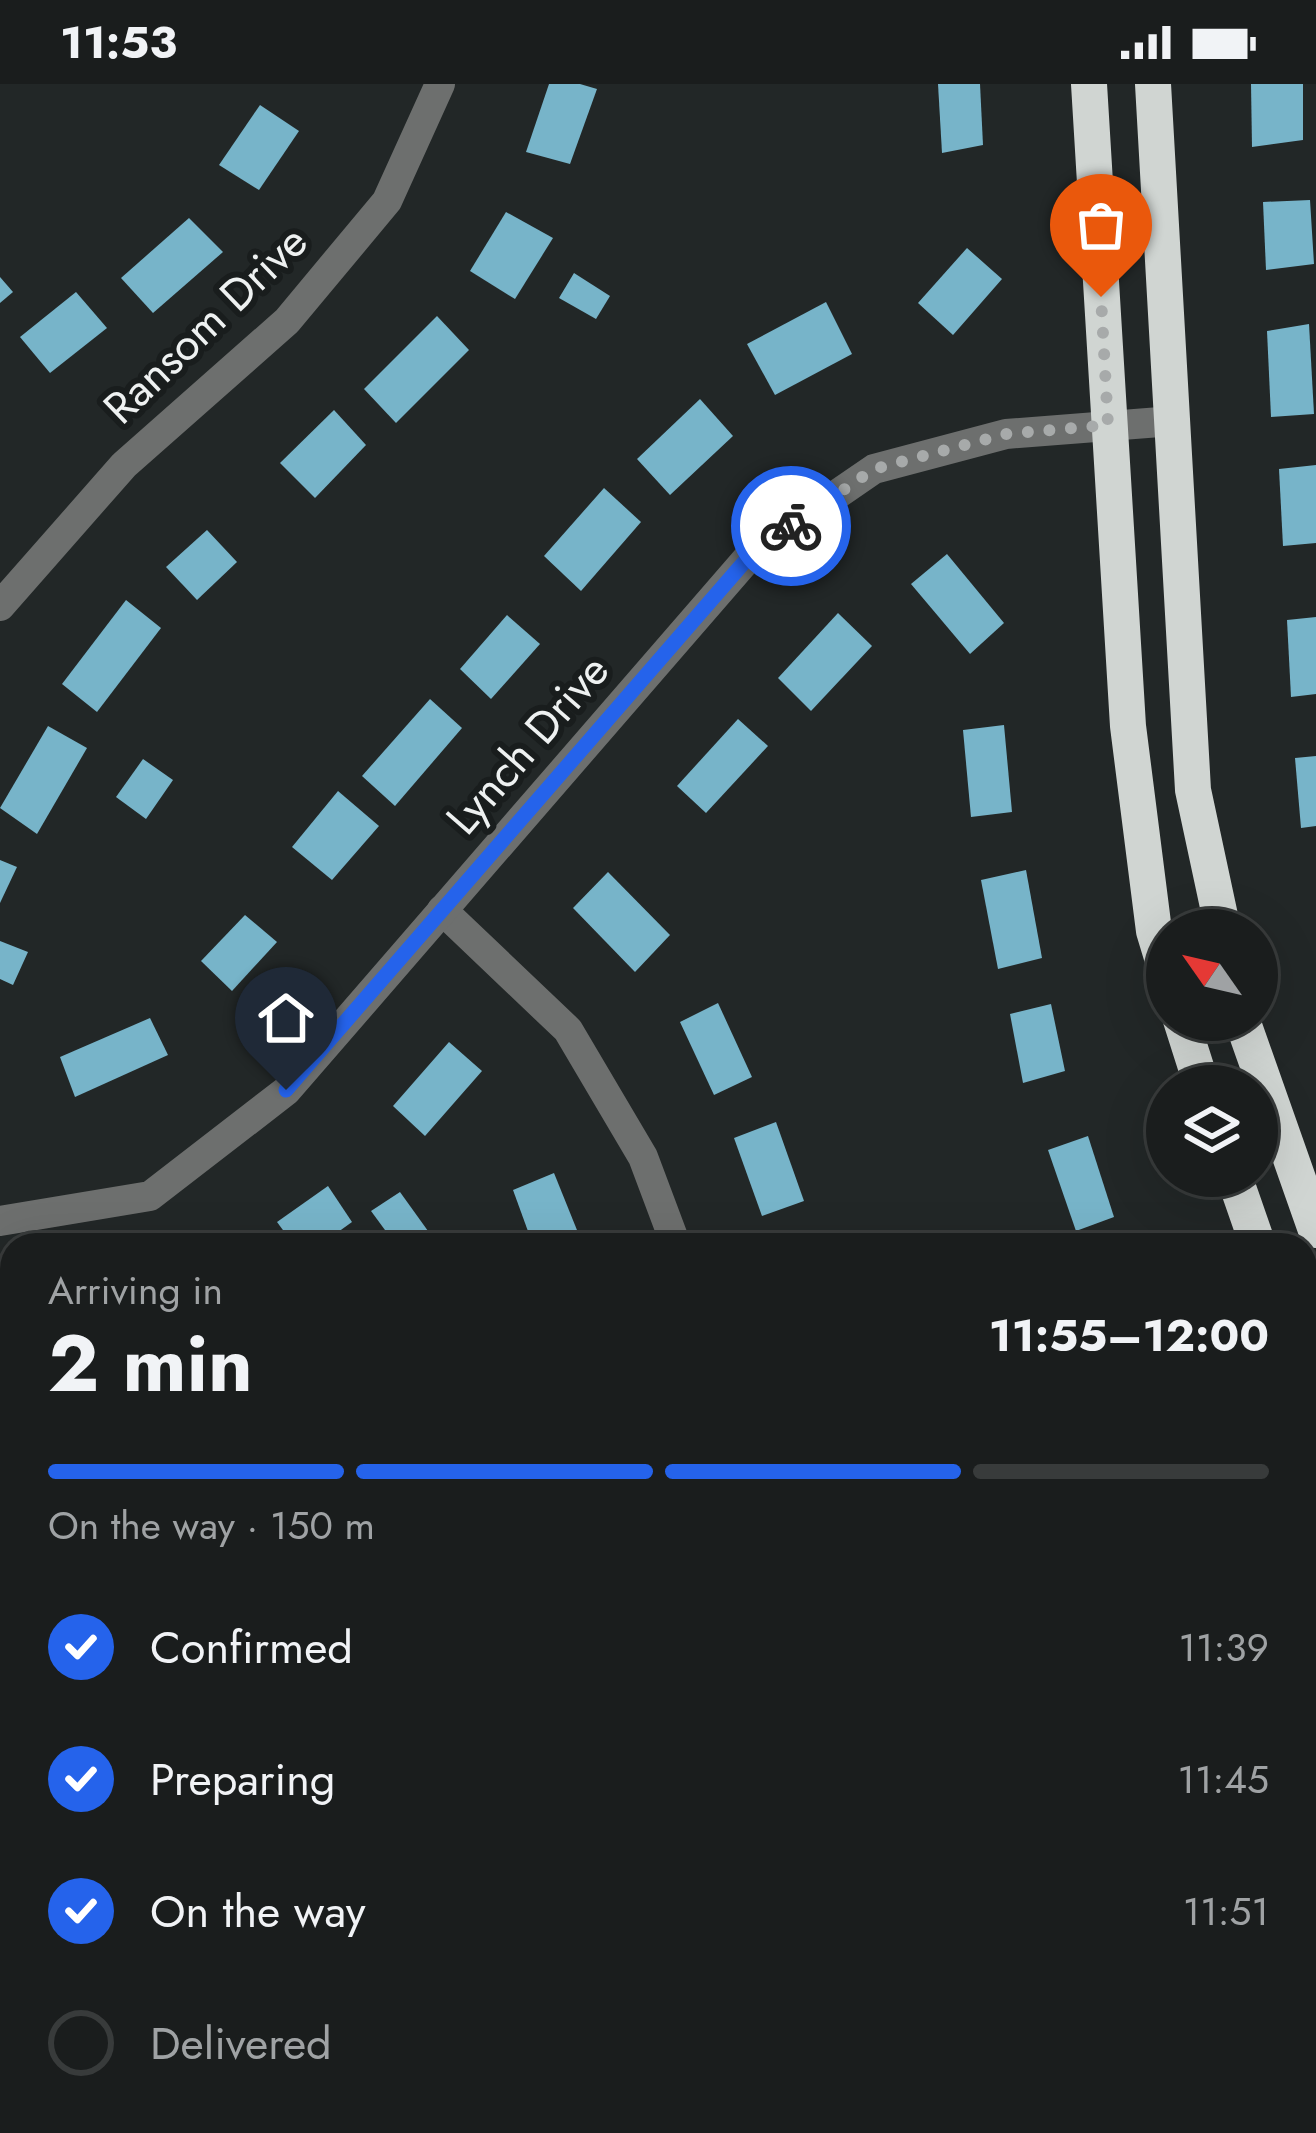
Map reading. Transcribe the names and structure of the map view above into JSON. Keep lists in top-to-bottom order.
{
  "streets": {
    "street": ["Ransom Drive", "Lynch Drive"]
  },
  "north": "top left",
  "page": {
    "status": "11:53",
    "heading": ["2 min", "Arriving in", "11:55–12:00"],
    "bar": "On the way · 150 m",
    "list": [
      ["Confirmed", "11:39"],
      ["Preparing", "11:45"],
      ["On the way", "11:51"],
      "Delivered"
    ]
  }
}
